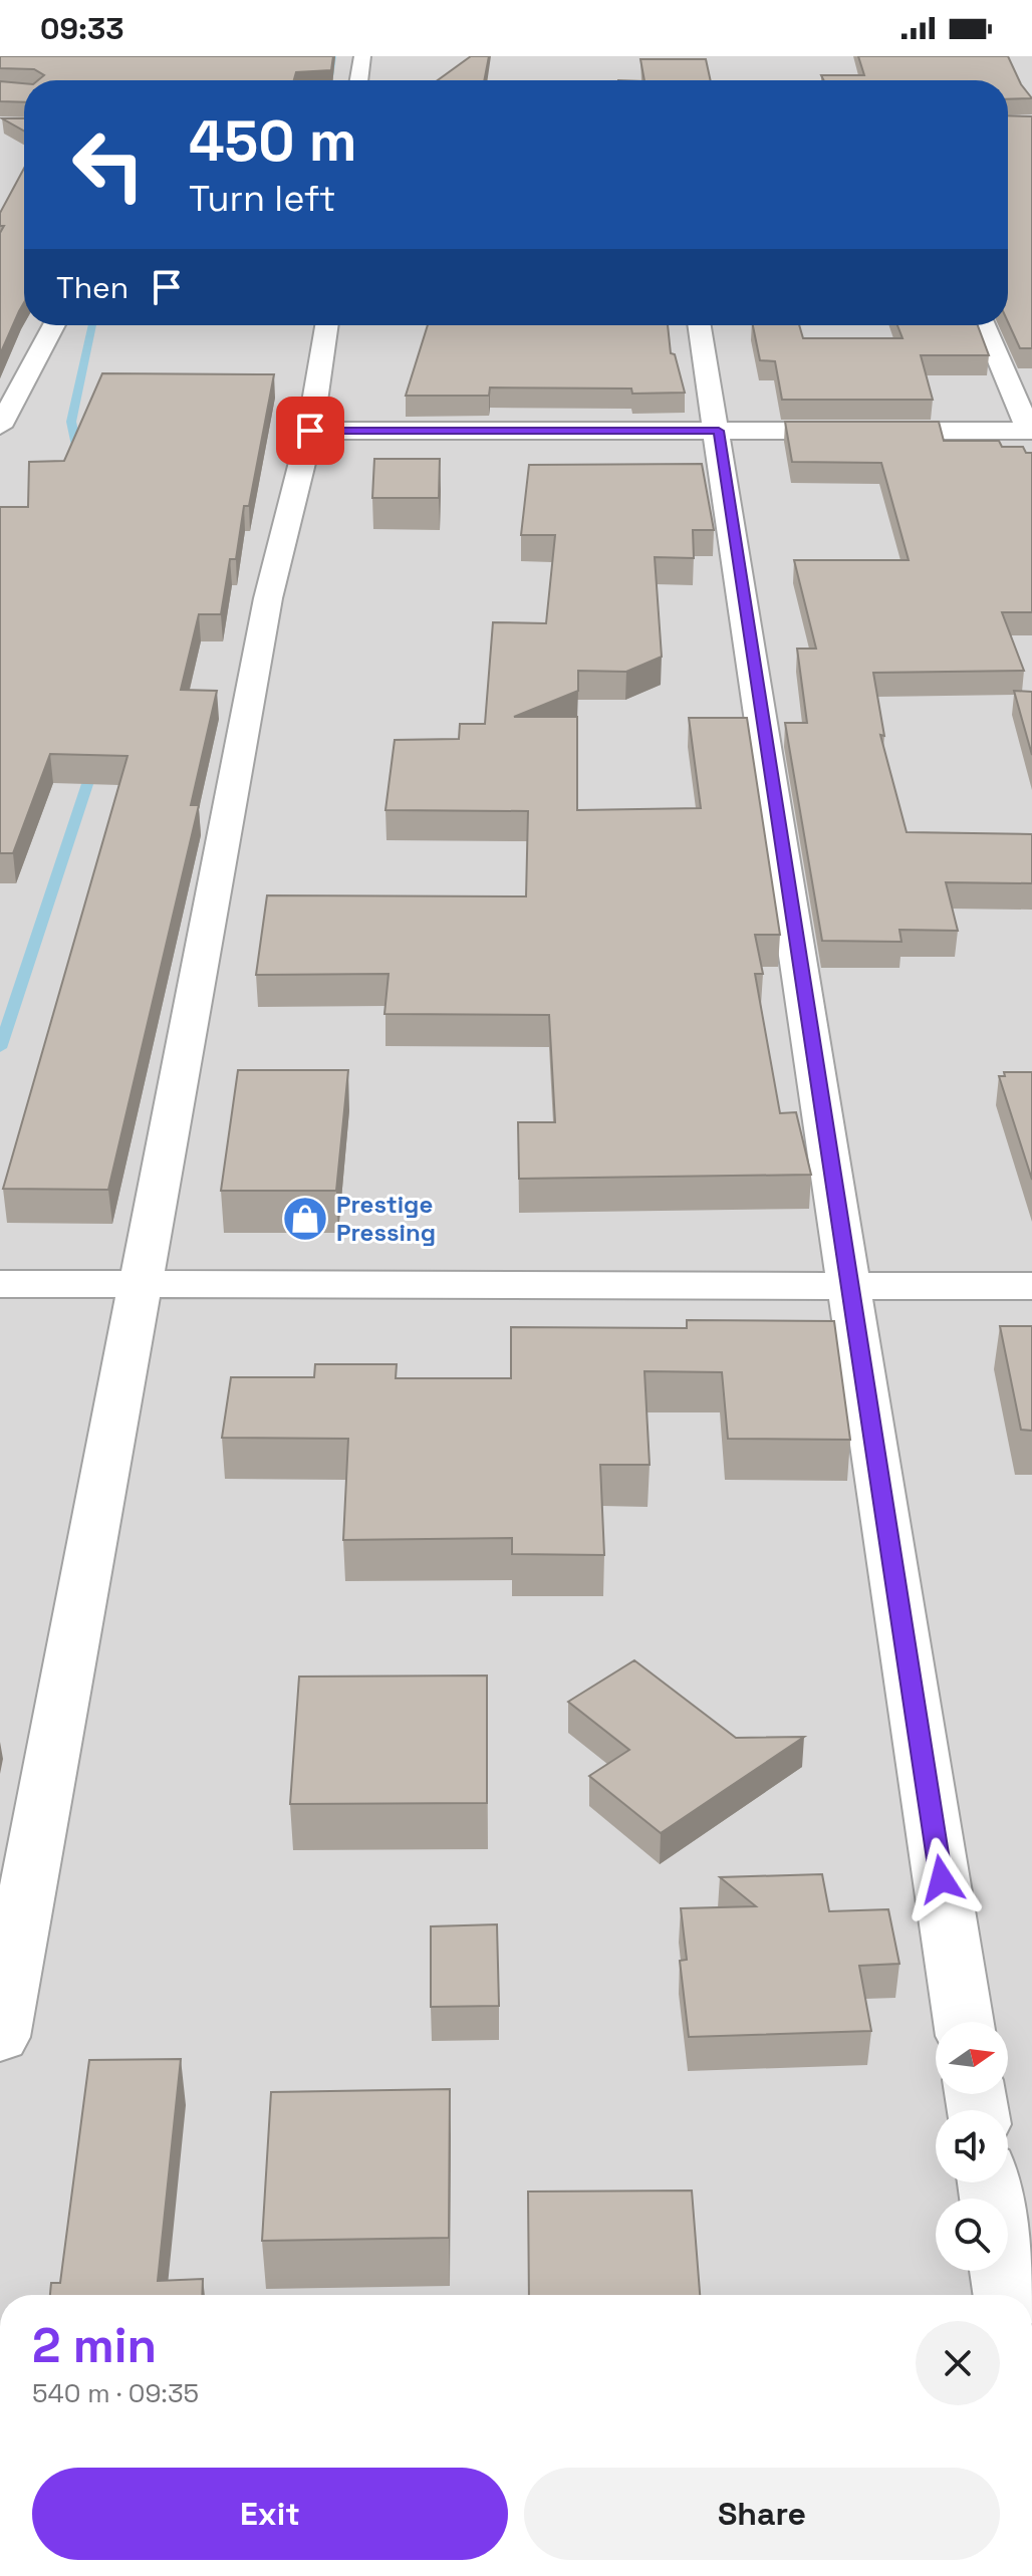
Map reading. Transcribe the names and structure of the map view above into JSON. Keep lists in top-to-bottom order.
{
  "places": {
    "shop": ["Prestige Pressing"]
  },
  "north": "right",
  "page": {
    "status": "09:33",
    "turn": ["450 m", "Turn left"],
    "then": "Then",
    "heading": ["2 min", "540 m · 09:35"],
    "buttons": ["Exit", "Share"]
  }
}
